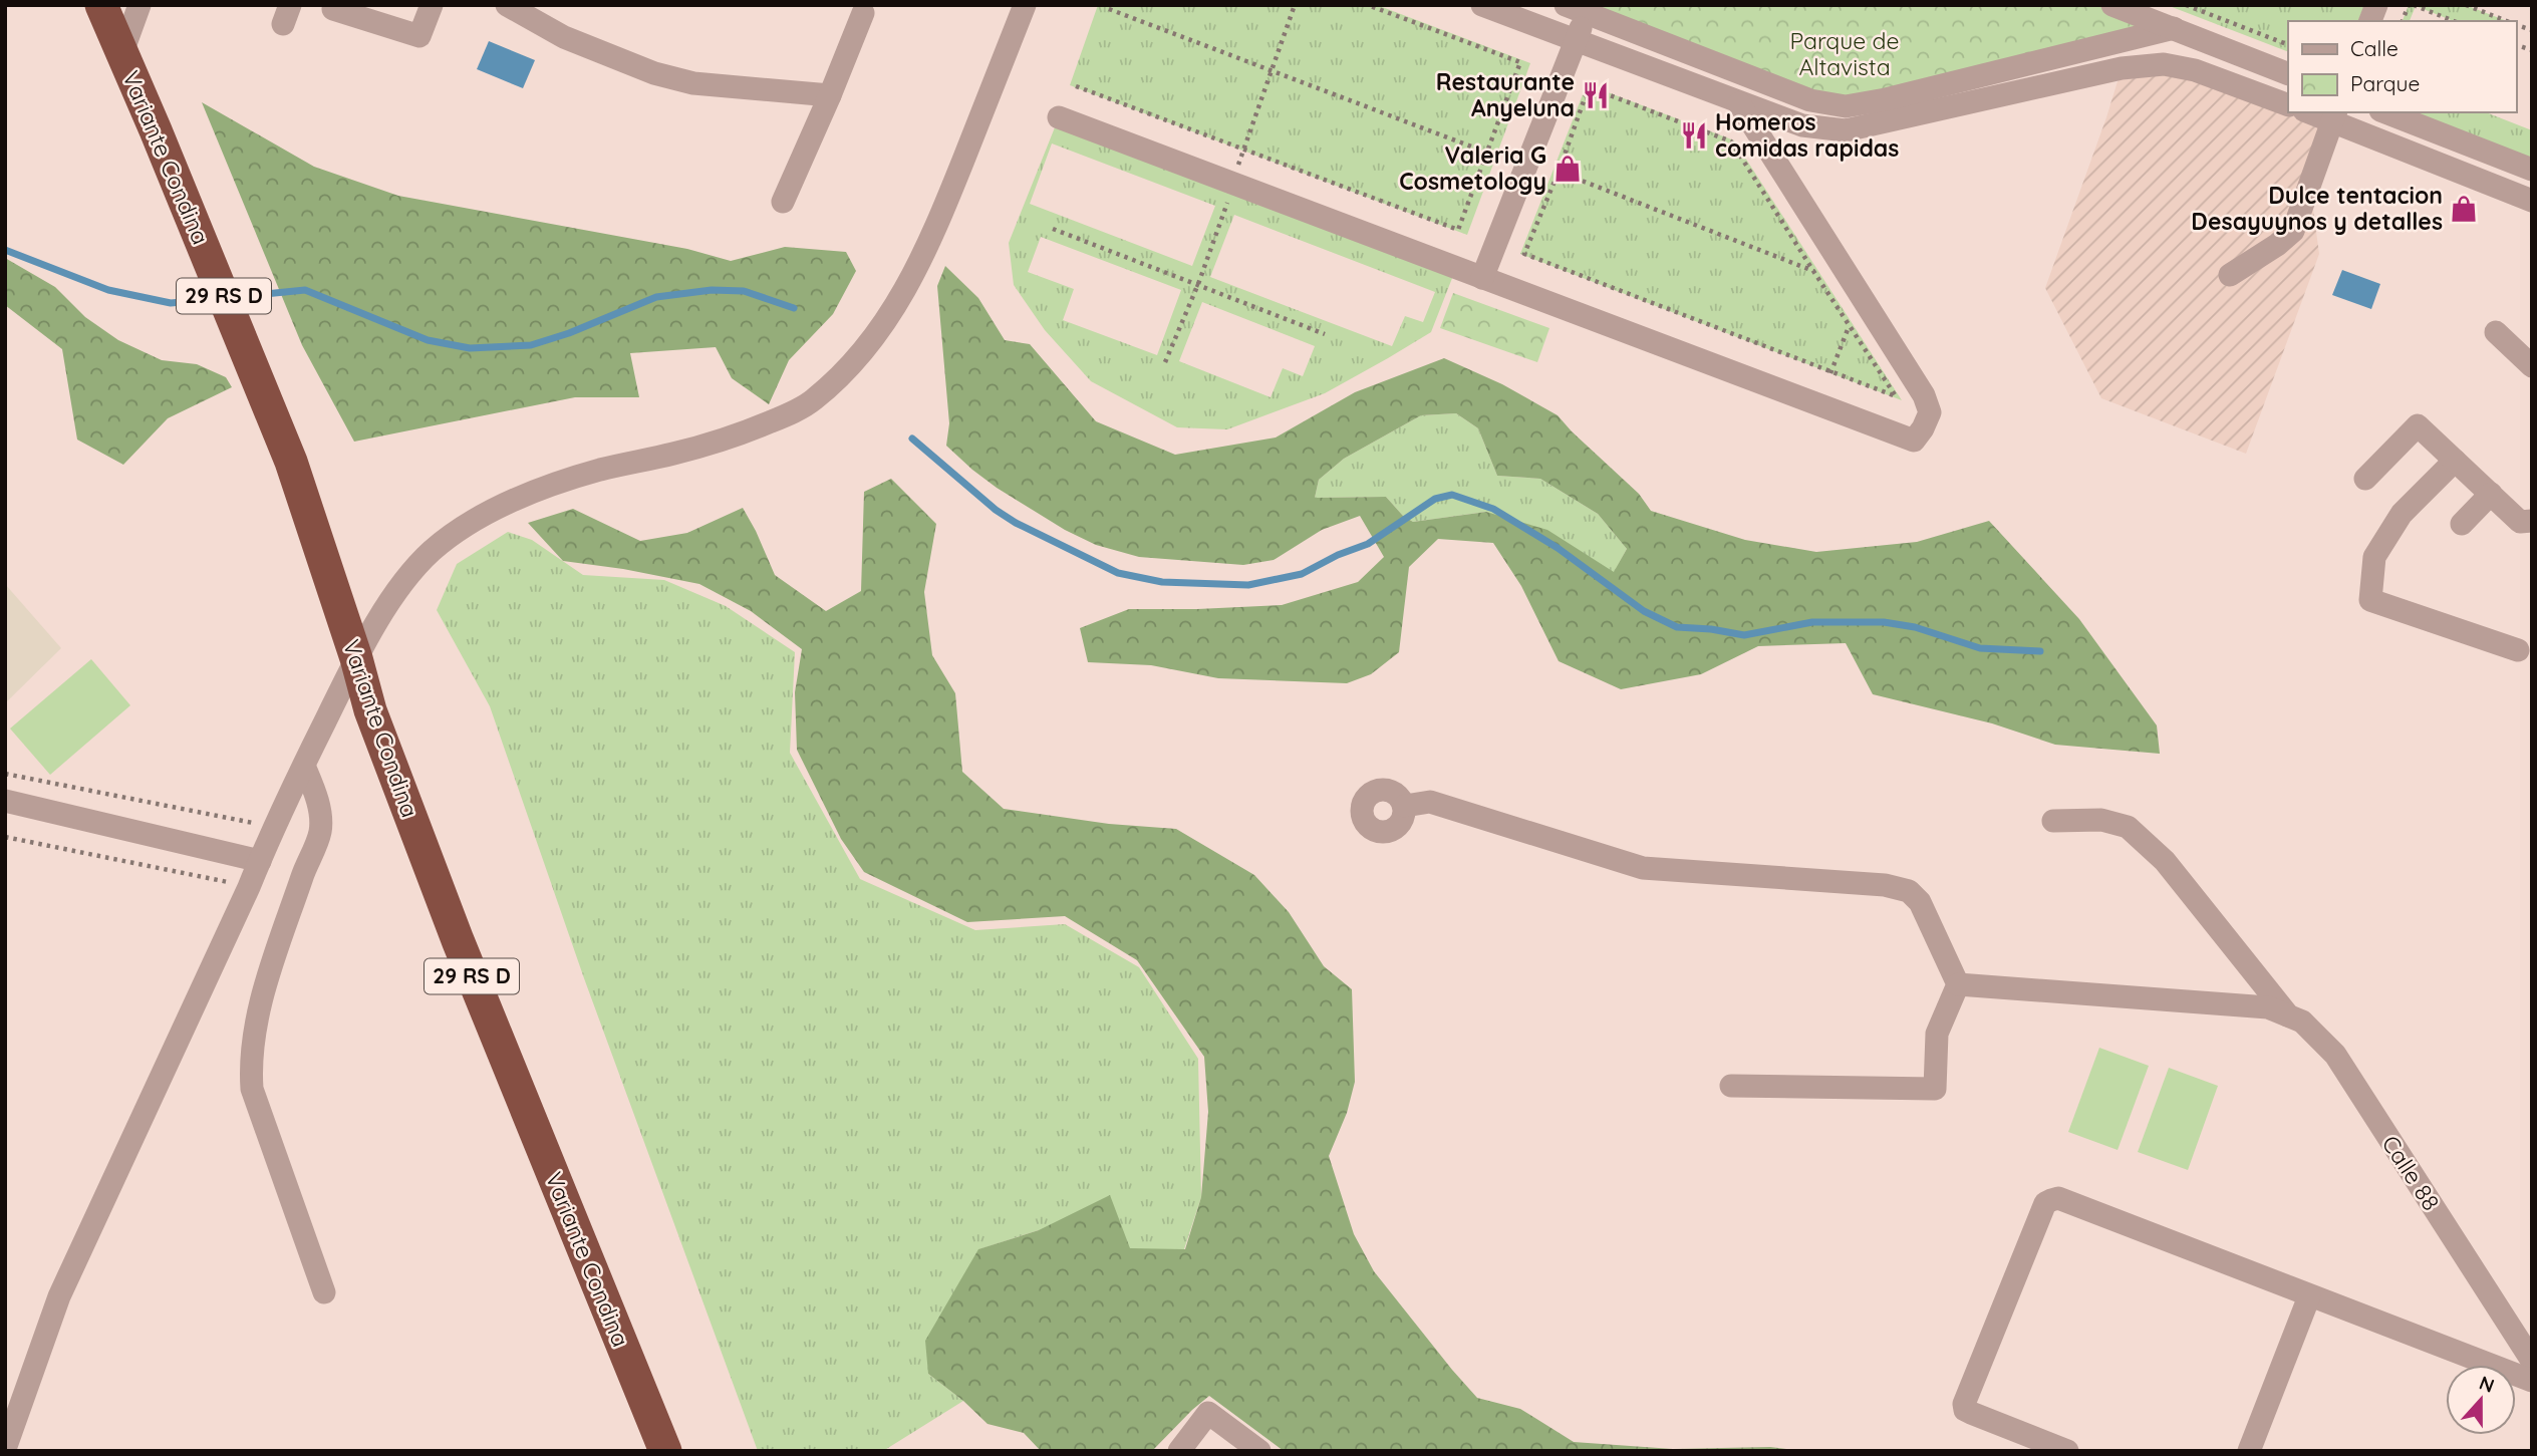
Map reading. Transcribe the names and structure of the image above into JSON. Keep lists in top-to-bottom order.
{
  "streets": {
    "highway": ["Variante Condina", "29 RS D"],
    "street": ["Calle 88"]
  },
  "parks": ["Parque de Altavista"],
  "places": {
    "restaurant": ["Restaurante Anyeluna", "Homeros comidas rapidas"],
    "shop": ["Valeria G Cosmetology", "Dulce tentacion Desayuynos y detalles"]
  },
  "legend": ["Calle", "Parque"],
  "north": "top"
}
